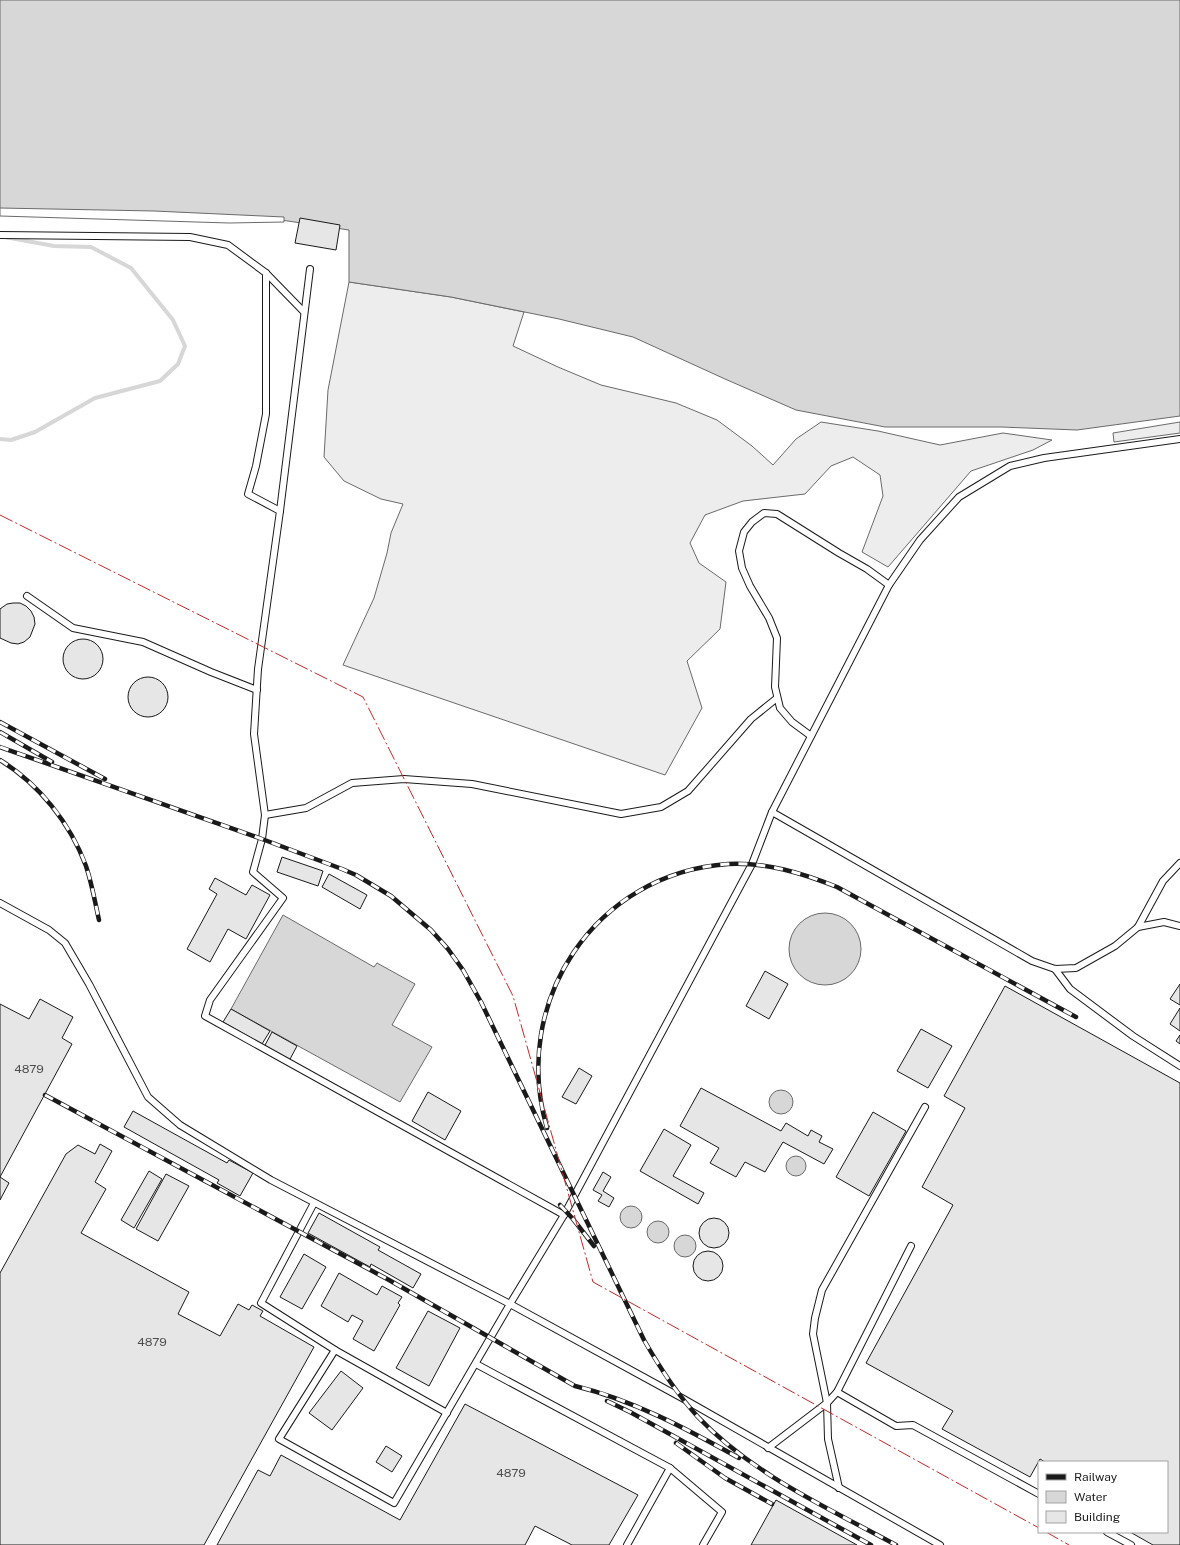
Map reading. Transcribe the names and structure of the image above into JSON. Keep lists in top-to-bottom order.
{
  "house_numbers": ["4879", "4879", "4879"],
  "legend": ["Railway", "Water", "Building"]
}
